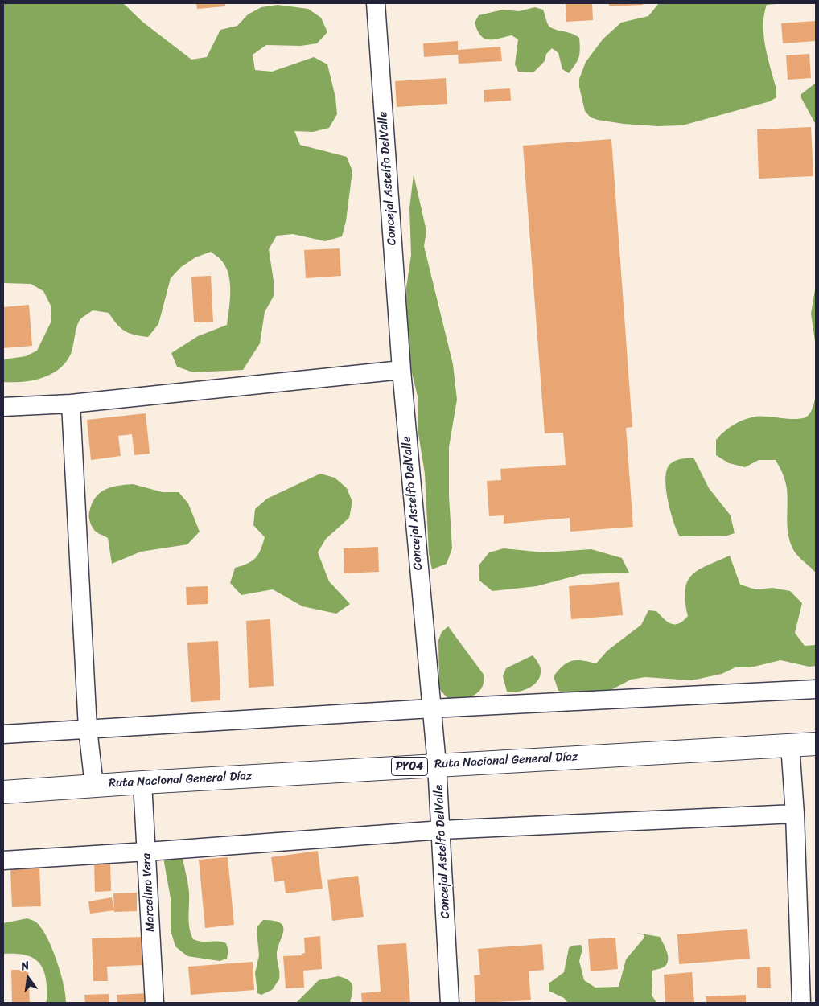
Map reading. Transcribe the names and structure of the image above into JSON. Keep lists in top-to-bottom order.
{
  "streets": {
    "highway": ["Ruta Nacional General Díaz", "PY04"],
    "street": ["Concejal Astelfo DelValle", "Marcelino Vera"]
  },
  "crossings": [
    ["Concejal Astelfo DelValle", "Ruta Nacional General Díaz"],
    ["Ruta Nacional General Díaz", "Marcelino Vera"]
  ],
  "north": "top"
}
